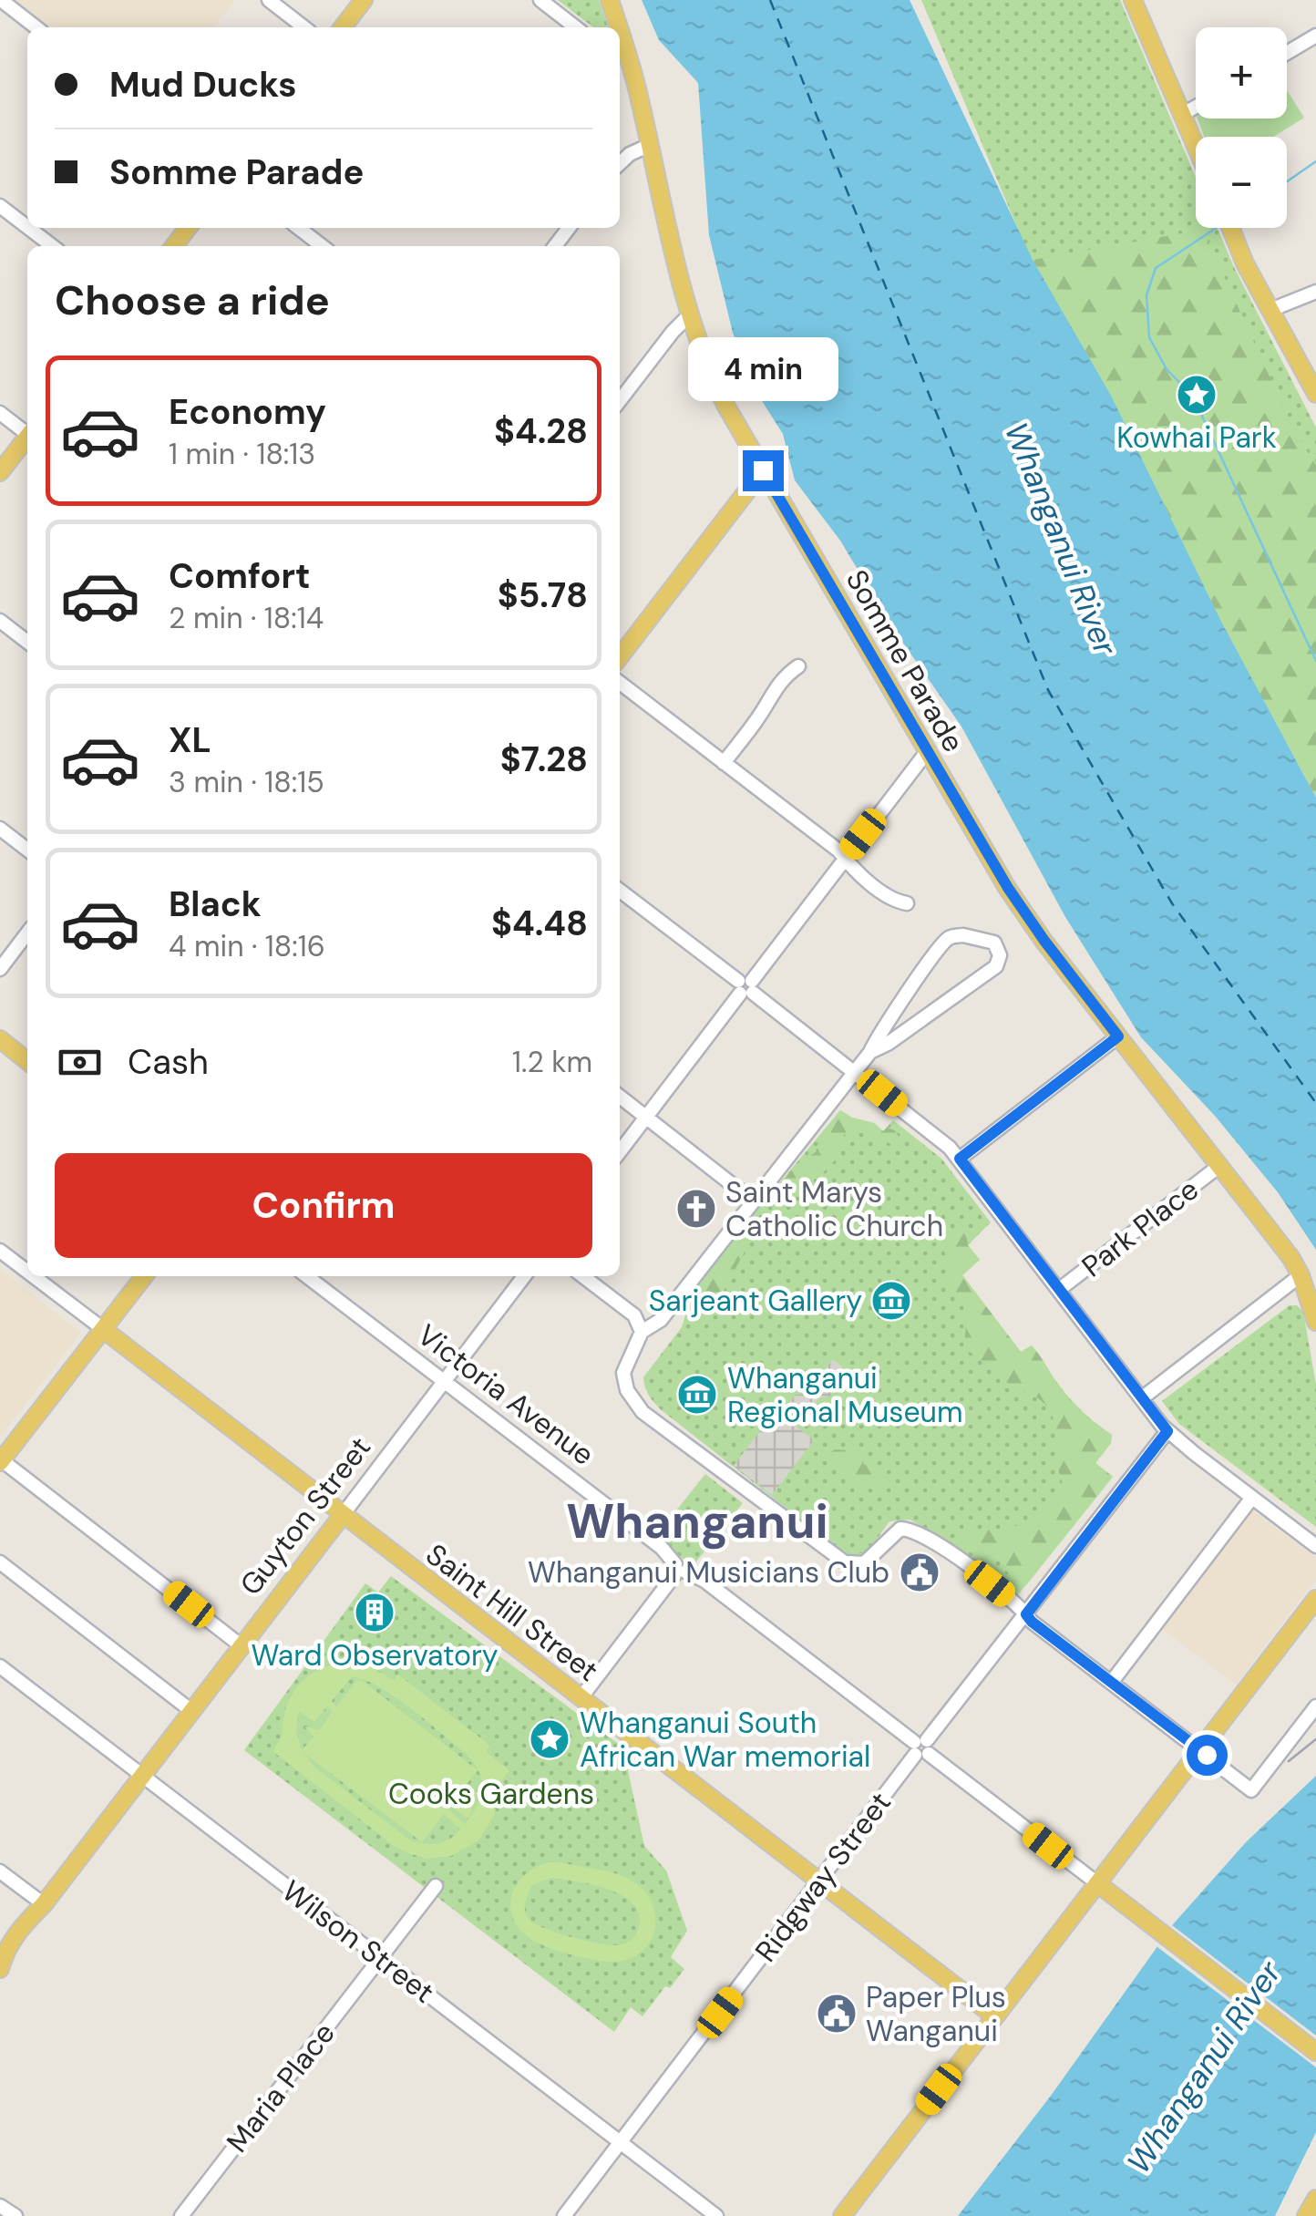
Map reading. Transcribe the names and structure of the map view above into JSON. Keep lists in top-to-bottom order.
{
  "streets": {
    "main road": ["Somme Parade", "Guyton Street", "Saint Hill Street"],
    "street": [
      "Park Place",
      "Victoria Avenue",
      "Ridgway Street",
      "Wilson Street",
      "Maria Place"
    ]
  },
  "crossings": [
    ["Somme Parade", "Park Place"],
    ["Victoria Avenue", "Guyton Street"],
    ["Victoria Avenue", "Ridgway Street"],
    ["Guyton Street", "Saint Hill Street"],
    ["Guyton Street", "Wilson Street"],
    ["Saint Hill Street", "Ridgway Street"],
    ["Ridgway Street", "Wilson Street"],
    ["Wilson Street", "Maria Place"]
  ],
  "districts": ["Whanganui"],
  "water": ["Whanganui River"],
  "parks": ["Cooks Gardens"],
  "places": {
    "place": ["Kowhai Park", "Whanganui South African War memorial"],
    "church": ["Saint Marys Catholic Church"],
    "museum": ["Sarjeant Gallery", "Whanganui Regional Museum"],
    "public building": ["Whanganui Musicians Club", "Paper Plus Wanganui"],
    "building": ["Ward Observatory"]
  },
  "page": {
    "map_buttons": ["+", "−"],
    "banner": ["Mud Ducks", "Somme Parade"],
    "heading": "Choose a ride",
    "bubble": "4 min",
    "list": [
      {
        "name": "Economy",
        "note": "1 min · 18:13",
        "value": "$4.28"
      },
      {
        "name": "Comfort",
        "note": "2 min · 18:14",
        "value": "$5.78"
      },
      {
        "name": "XL",
        "note": "3 min · 18:15",
        "value": "$7.28"
      },
      {
        "name": "Black",
        "note": "4 min · 18:16",
        "value": "$4.48"
      }
    ],
    "pay": ["Cash", "1.2 km"],
    "buttons": "Confirm"
  }
}
